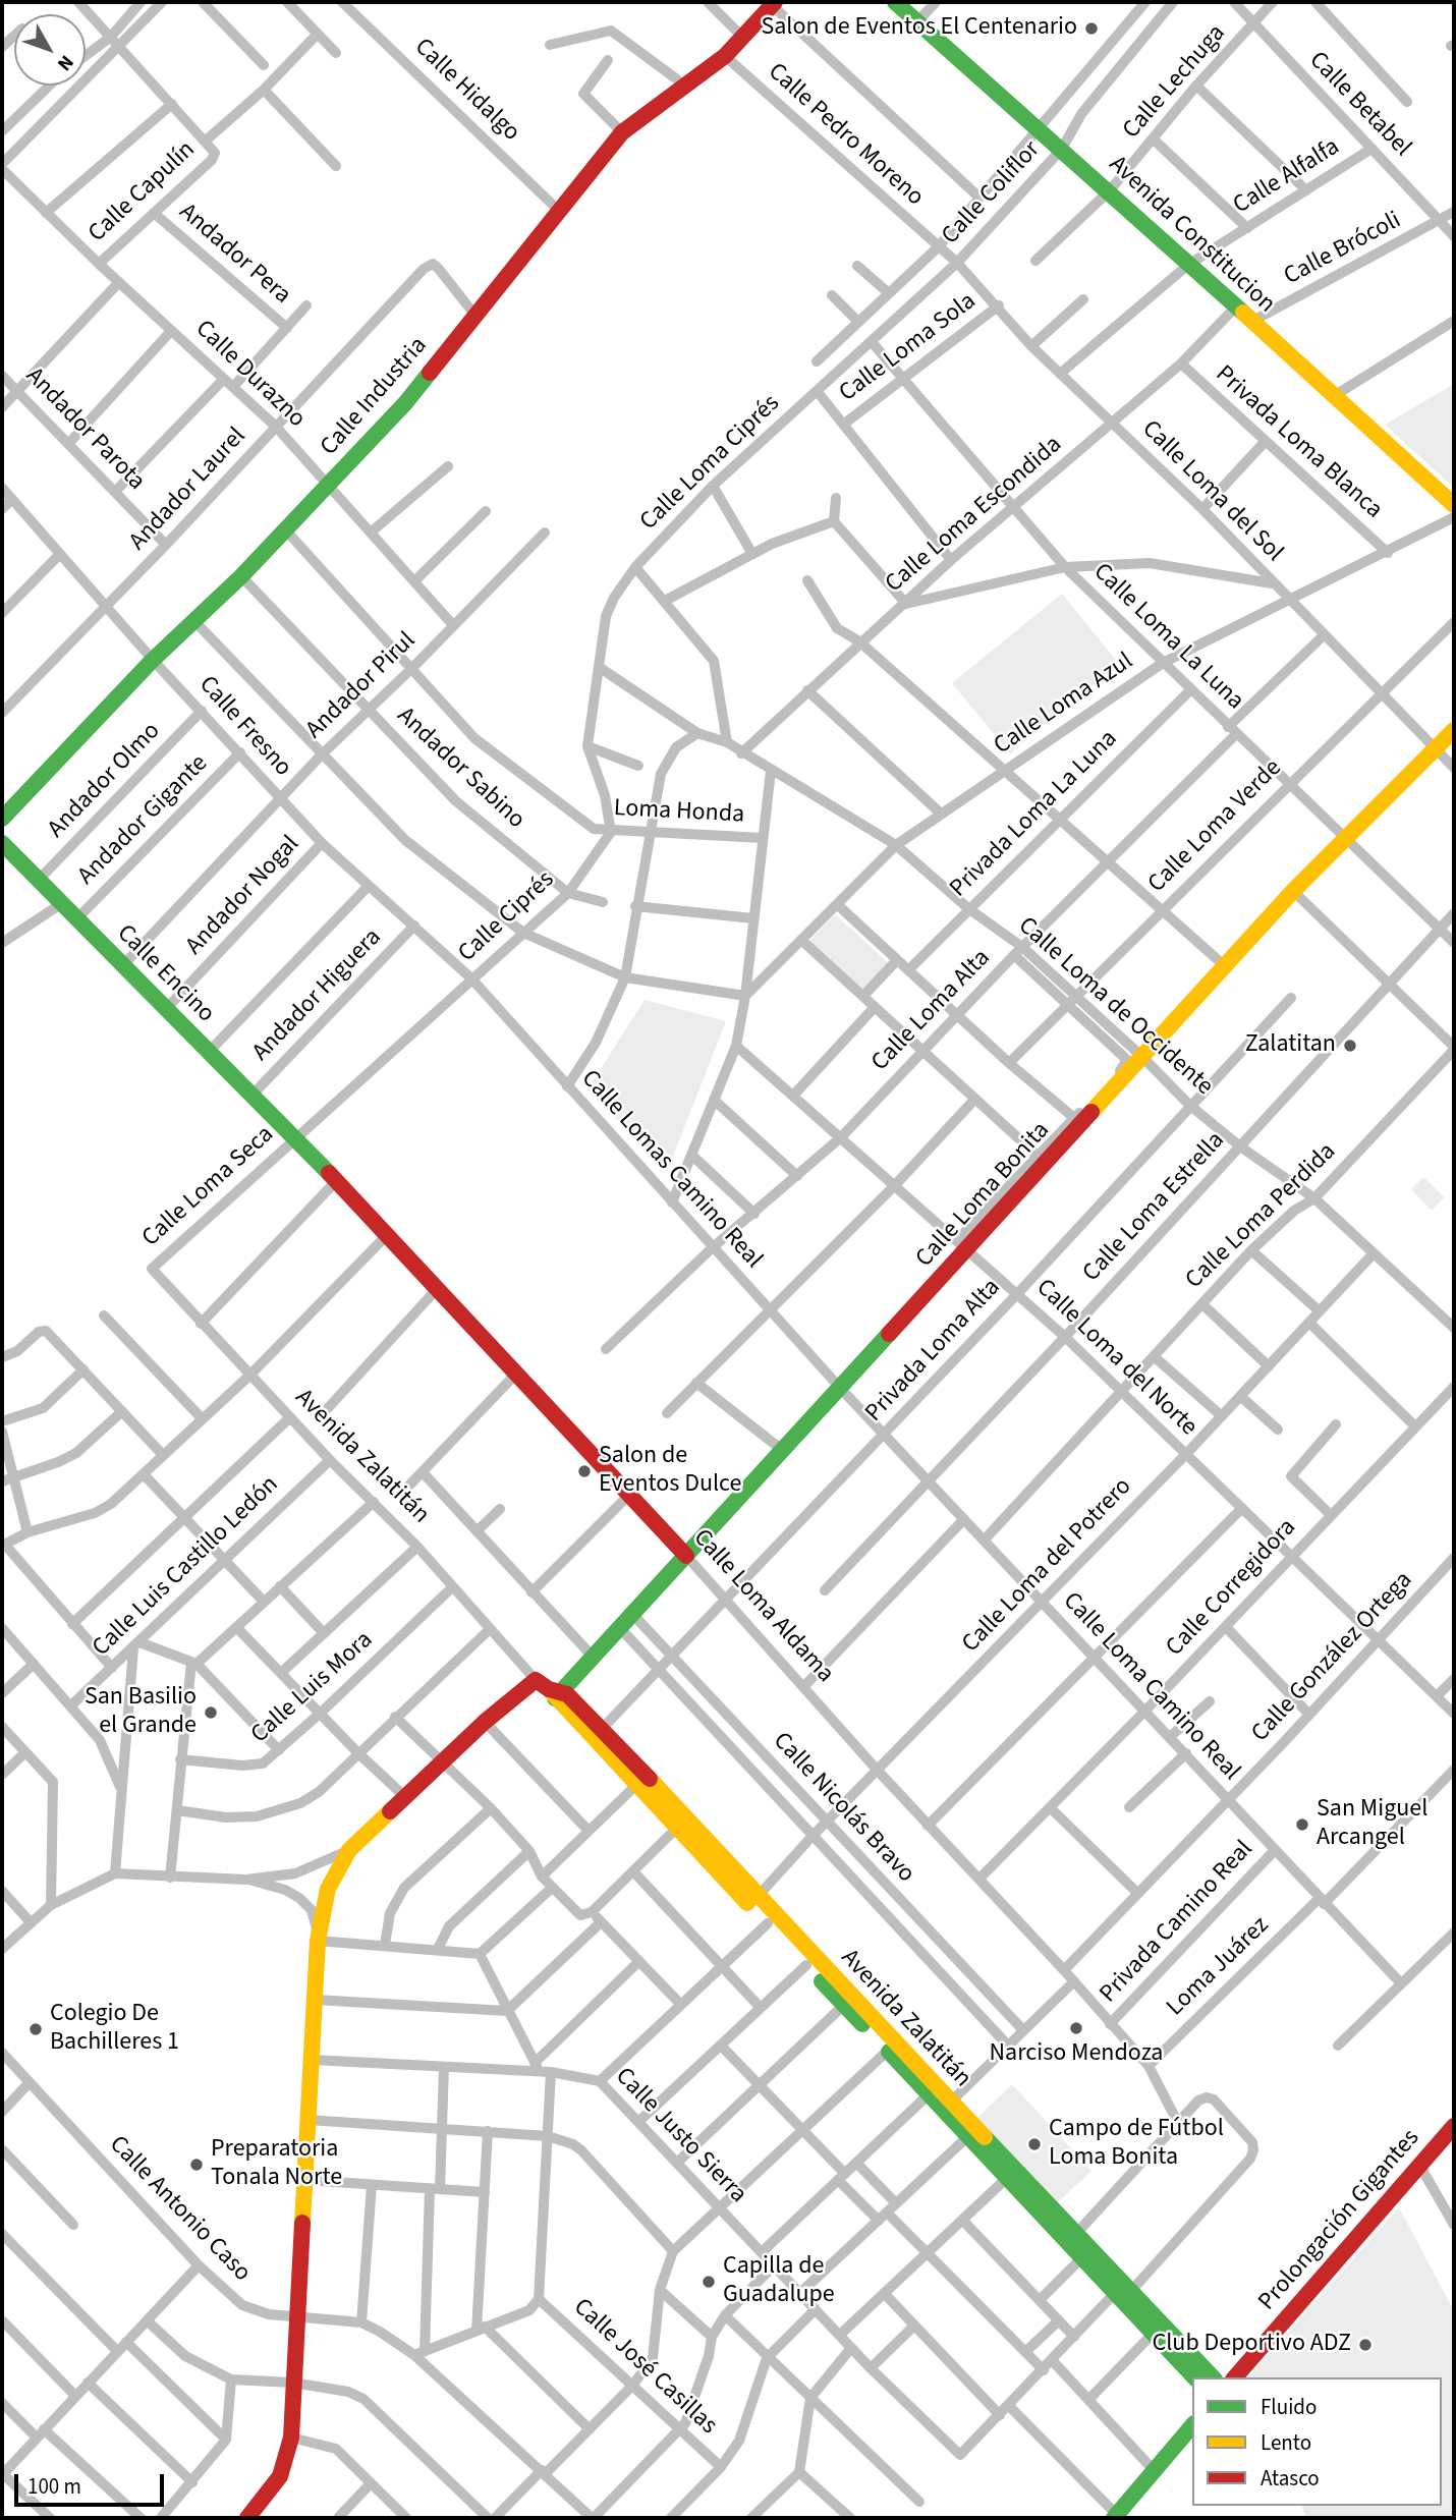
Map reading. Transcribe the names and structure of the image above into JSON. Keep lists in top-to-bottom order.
{
  "streets": {
    "street": [
      "Calle Lechuga",
      "Calle Hidalgo",
      "Calle Betabel",
      "Calle Pedro Moreno",
      "Calle Alfalfa",
      "Calle Capulín",
      "Calle Coliflor",
      "Avenida Constitucion",
      "Calle Brócoli",
      "Andador Pera",
      "Calle Loma Sola",
      "Calle Durazno",
      "Calle Industria",
      "Andador Parota",
      "Privada Loma Blanca",
      "Calle Loma Ciprés",
      "Andador Laurel",
      "Calle Loma del Sol",
      "Calle Loma Escondida",
      "Calle Loma La Luna",
      "Andador Pirul",
      "Calle Loma Azul",
      "Calle Fresno",
      "Andador Sabino",
      "Andador Olmo",
      "Loma Honda",
      "Privada Loma La Luna",
      "Andador Gigante",
      "Calle Loma Verde",
      "Andador Nogal",
      "Calle Ciprés",
      "Calle Encino",
      "Andador Higuera",
      "Calle Loma de Occidente",
      "Calle Loma Alta",
      "Calle Lomas Camino Real",
      "Calle Loma Seca",
      "Calle Loma Bonita",
      "Calle Loma Estrella",
      "Calle Loma Perdida",
      "Privada Loma Alta",
      "Calle Loma del Norte",
      "Avenida Zalatitán",
      "Calle Loma del Potrero",
      "Calle Luis Castillo Ledón",
      "Calle Corregidora",
      "Calle Loma Aldama",
      "Calle González Ortega",
      "Calle Loma Camino Real",
      "Calle Luis Mora",
      "Calle Nicolás Bravo",
      "Privada Camino Real",
      "Loma Juárez",
      "Calle Justo Sierra",
      "Calle Antonio Caso",
      "Prolongación Gigantes",
      "Calle José Casillas"
    ]
  },
  "crossings": [
    ["Calle Lechuga", "Calle Betabel"],
    ["Calle Lechuga", "Avenida Constitucion"],
    ["Calle Hidalgo", "Calle Industria"],
    ["Calle Betabel", "Calle Alfalfa"],
    ["Calle Betabel", "Calle Brócoli"],
    ["Calle Pedro Moreno", "Calle Industria"],
    ["Calle Pedro Moreno", "Calle Loma del Sol"],
    ["Calle Alfalfa", "Avenida Constitucion"],
    ["Calle Capulín", "Andador Pera"],
    ["Calle Capulín", "Calle Durazno"],
    ["Calle Coliflor", "Avenida Constitucion"],
    ["Calle Coliflor", "Calle Loma Ciprés"],
    ["Calle Coliflor", "Calle Loma del Sol"],
    ["Calle Coliflor", "Calle Loma La Luna"],
    ["Avenida Constitucion", "Calle Brócoli"],
    ["Avenida Constitucion", "Calle Loma Escondida"],
    ["Calle Loma Sola", "Calle Loma del Sol"],
    ["Calle Loma Sola", "Calle Loma La Luna"],
    ["Calle Durazno", "Calle Industria"],
    ["Calle Durazno", "Andador Laurel"],
    ["Calle Durazno", "Andador Pirul"],
    ["Calle Industria", "Andador Laurel"],
    ["Calle Industria", "Calle Fresno"],
    ["Calle Industria", "Andador Sabino"],
    ["Andador Parota", "Andador Laurel"],
    ["Privada Loma Blanca", "Calle Loma Escondida"],
    ["Privada Loma Blanca", "Calle Loma Azul"],
    ["Calle Loma Ciprés", "Calle Loma de Occidente"],
    ["Andador Laurel", "Calle Fresno"],
    ["Calle Loma del Sol", "Calle Loma Escondida"],
    ["Calle Loma del Sol", "Calle Loma Azul"],
    ["Calle Loma del Sol", "Calle Loma Verde"],
    ["Calle Loma del Sol", "Calle Loma Alta"],
    ["Calle Loma del Sol", "Calle Loma Bonita"],
    ["Calle Loma Escondida", "Calle Loma La Luna"],
    ["Calle Loma Escondida", "Calle Loma de Occidente"],
    ["Calle Loma La Luna", "Calle Loma Azul"],
    ["Calle Loma La Luna", "Privada Loma La Luna"],
    ["Calle Loma La Luna", "Calle Loma Verde"],
    ["Calle Loma La Luna", "Calle Loma Alta"],
    ["Calle Loma La Luna", "Calle Loma Bonita"],
    ["Calle Loma La Luna", "Calle Loma Estrella"],
    ["Andador Pirul", "Calle Fresno"],
    ["Andador Pirul", "Andador Sabino"],
    ["Andador Pirul", "Loma Honda"],
    ["Andador Pirul", "Calle Encino"],
    ["Calle Loma Azul", "Calle Loma de Occidente"],
    ["Calle Fresno", "Andador Olmo"],
    ["Calle Fresno", "Andador Gigante"],
    ["Calle Fresno", "Andador Nogal"],
    ["Calle Fresno", "Calle Ciprés"],
    ["Calle Fresno", "Andador Higuera"],
    ["Calle Fresno", "Calle Lomas Camino Real"],
    ["Andador Sabino", "Calle Ciprés"],
    ["Andador Olmo", "Calle Encino"],
    ["Loma Honda", "Calle Ciprés"],
    ["Privada Loma La Luna", "Calle Loma de Occidente"],
    ["Andador Gigante", "Calle Encino"],
    ["Calle Loma Verde", "Calle Loma de Occidente"],
    ["Andador Nogal", "Calle Encino"],
    ["Calle Ciprés", "Calle Encino"],
    ["Calle Ciprés", "Calle Lomas Camino Real"],
    ["Calle Ciprés", "Calle Loma Seca"],
    ["Calle Ciprés", "Calle Loma Aldama"],
    ["Calle Encino", "Andador Higuera"],
    ["Calle Encino", "Calle Loma Seca"],
    ["Calle Encino", "Calle Loma Aldama"],
    ["Calle Loma de Occidente", "Calle Loma Alta"],
    ["Calle Loma de Occidente", "Calle Loma Bonita"],
    ["Calle Loma de Occidente", "Calle Loma Estrella"],
    ["Calle Loma de Occidente", "Calle Loma Perdida"],
    ["Calle Loma de Occidente", "Privada Loma Alta"],
    ["Calle Loma de Occidente", "Calle Loma del Potrero"],
    ["Calle Loma Alta", "Calle Lomas Camino Real"],
    ["Calle Loma Alta", "Calle Loma del Norte"],
    ["Calle Lomas Camino Real", "Calle Loma Bonita"],
    ["Calle Lomas Camino Real", "Calle Loma Camino Real"],
    ["Calle Loma Seca", "Avenida Zalatitán"],
    ["Calle Loma Seca", "Calle Loma Aldama"],
    ["Calle Loma Bonita", "Calle Loma del Norte"],
    ["Calle Loma Bonita", "Avenida Zalatitán"],
    ["Calle Loma Bonita", "Calle Loma Aldama"],
    ["Calle Loma Bonita", "Calle Loma Camino Real"],
    ["Calle Loma Bonita", "Calle Nicolás Bravo"],
    ["Calle Loma Bonita", "Calle Justo Sierra"],
    ["Calle Loma Bonita", "Calle Antonio Caso"],
    ["Calle Loma Estrella", "Calle Loma del Norte"],
    ["Calle Loma Estrella", "Calle Loma Camino Real"],
    ["Calle Loma Perdida", "Calle Loma del Norte"],
    ["Calle Loma Perdida", "Calle Loma Camino Real"],
    ["Privada Loma Alta", "Calle Loma del Norte"],
    ["Privada Loma Alta", "Avenida Zalatitán"],
    ["Privada Loma Alta", "Calle Loma Aldama"],
    ["Privada Loma Alta", "Calle Loma Camino Real"],
    ["Privada Loma Alta", "Calle Nicolás Bravo"],
    ["Calle Loma del Norte", "Calle Loma del Potrero"],
    ["Calle Loma del Norte", "Calle Corregidora"],
    ["Calle Loma del Norte", "Calle González Ortega"],
    ["Avenida Zalatitán", "Calle Loma del Potrero"],
    ["Avenida Zalatitán", "Calle Luis Castillo Ledón"],
    ["Avenida Zalatitán", "Calle Luis Mora"],
    ["Calle Loma del Potrero", "Calle Loma Aldama"],
    ["Calle Loma del Potrero", "Calle Loma Camino Real"],
    ["Calle Loma del Potrero", "Calle Nicolás Bravo"],
    ["Calle Corregidora", "Calle Loma Aldama"],
    ["Calle Corregidora", "Calle Loma Camino Real"],
    ["Calle Loma Aldama", "Calle González Ortega"],
    ["Calle Loma Aldama", "Privada Camino Real"],
    ["Calle Loma Aldama", "Loma Juárez"],
    ["Calle González Ortega", "Calle Loma Camino Real"],
    ["Calle Loma Camino Real", "Privada Camino Real"],
    ["Calle Loma Camino Real", "Loma Juárez"]
  ],
  "places": [
    "Salon de Eventos El Centenario",
    "Zalatitan",
    "Salon de Eventos Dulce",
    "San Basilio el Grande",
    "San Miguel Arcangel",
    "Narciso Mendoza",
    "Colegio De Bachilleres 1",
    "Campo de Fútbol Loma Bonita",
    "Preparatoria Tonala Norte",
    "Capilla de Guadalupe",
    "Club Deportivo ADZ"
  ],
  "legend": ["Fluido", "Lento", "Atasco"],
  "scale_bar": "100 m",
  "north": "bottom right"
}
